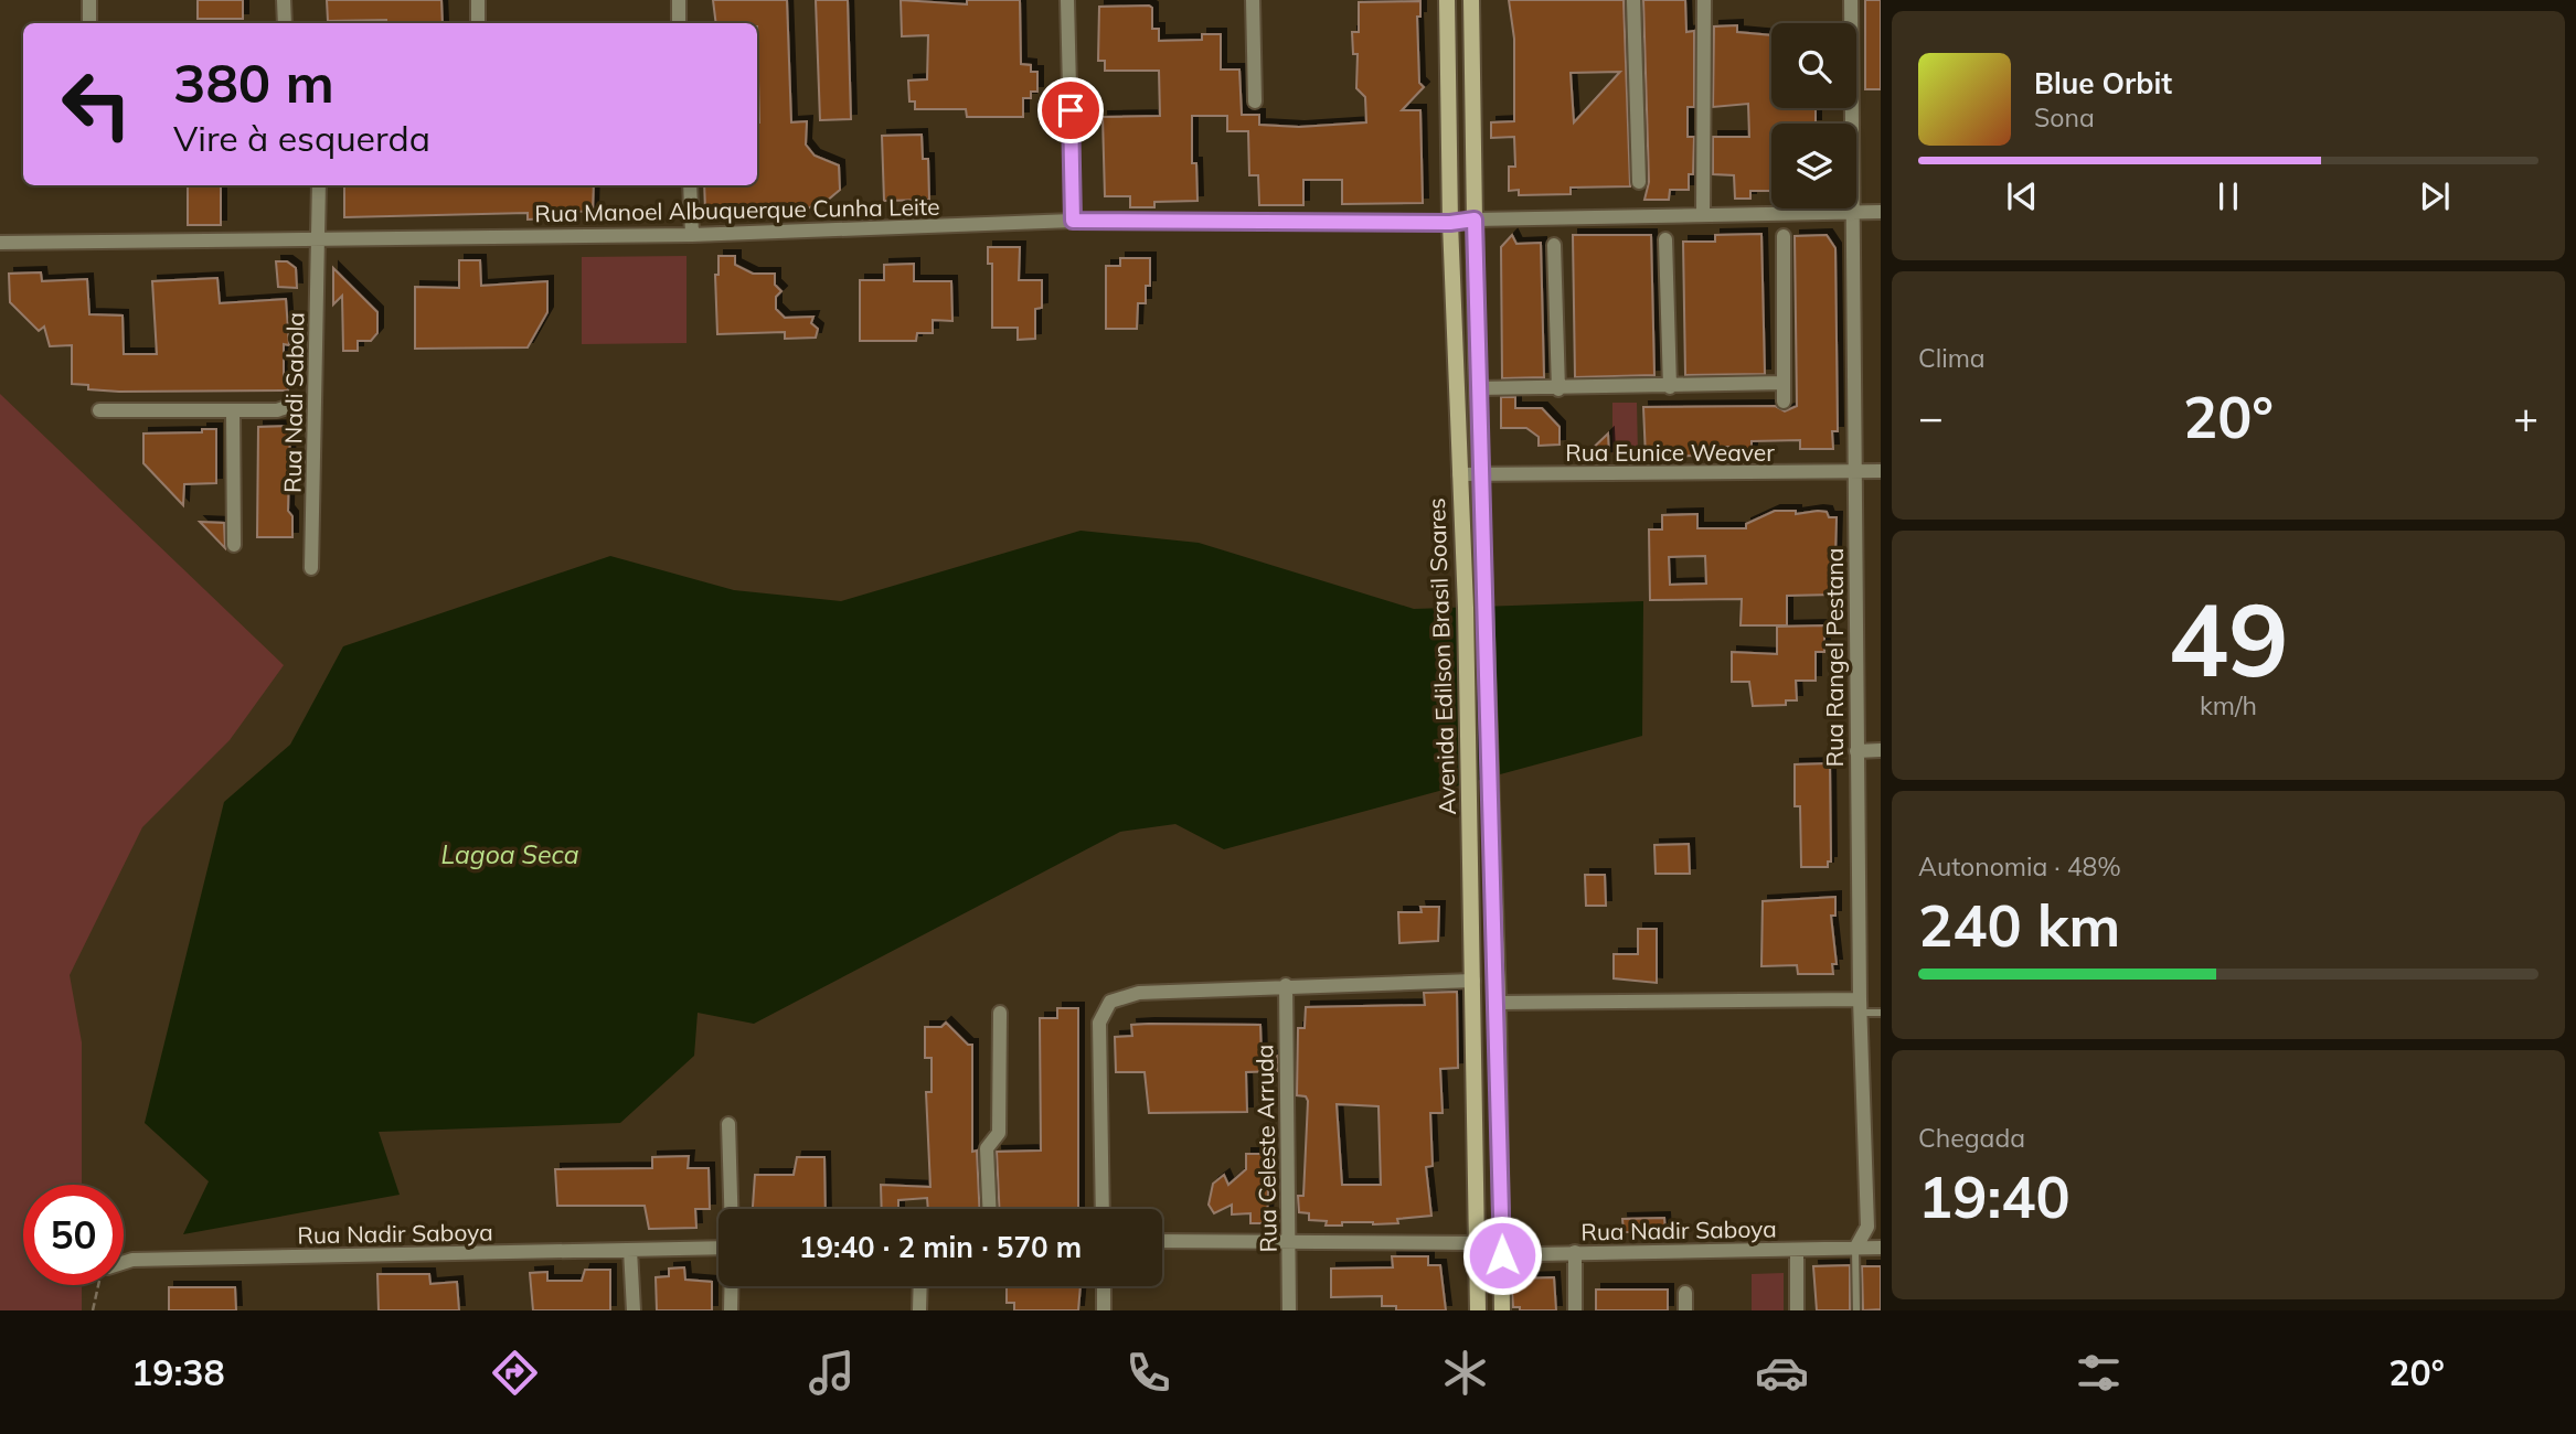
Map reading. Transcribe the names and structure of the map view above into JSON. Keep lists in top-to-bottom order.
{
  "streets": {
    "main road": ["Avenida Edilson Brasil Soares"],
    "street": [
      "Rua Manoel Albuquerque Cunha Leite",
      "Rua Nadi Sabola",
      "Rua Eunice Weaver",
      "Rua Rangel Pestana",
      "Rua Celeste Arruda",
      "Rua Nadir Saboya"
    ]
  },
  "crossings": [
    ["Rua Manoel Albuquerque Cunha Leite", "Rua Nadi Sabola"],
    ["Rua Manoel Albuquerque Cunha Leite", "Avenida Edilson Brasil Soares"],
    ["Rua Manoel Albuquerque Cunha Leite", "Rua Rangel Pestana"],
    ["Rua Eunice Weaver", "Avenida Edilson Brasil Soares"],
    ["Rua Eunice Weaver", "Rua Rangel Pestana"],
    ["Avenida Edilson Brasil Soares", "Rua Nadir Saboya"],
    ["Rua Rangel Pestana", "Rua Nadir Saboya"],
    ["Rua Celeste Arruda", "Rua Nadir Saboya"]
  ],
  "water": ["Lagoa Seca"],
  "page": {
    "turn": ["380 m", "Vire à esquerda"],
    "song": ["Blue Orbit", "Sona"],
    "tile": [
      "Clima",
      ["49", "km/h"],
      ["Autonomia · 48%", "240 km"],
      ["Chegada", "19:40"]
    ],
    "heat": ["−", "20°", "+"],
    "limit": "50",
    "trip": "19:40 · 2 min · 570 m",
    "tabs": ["19:38", "20°"]
  }
}
